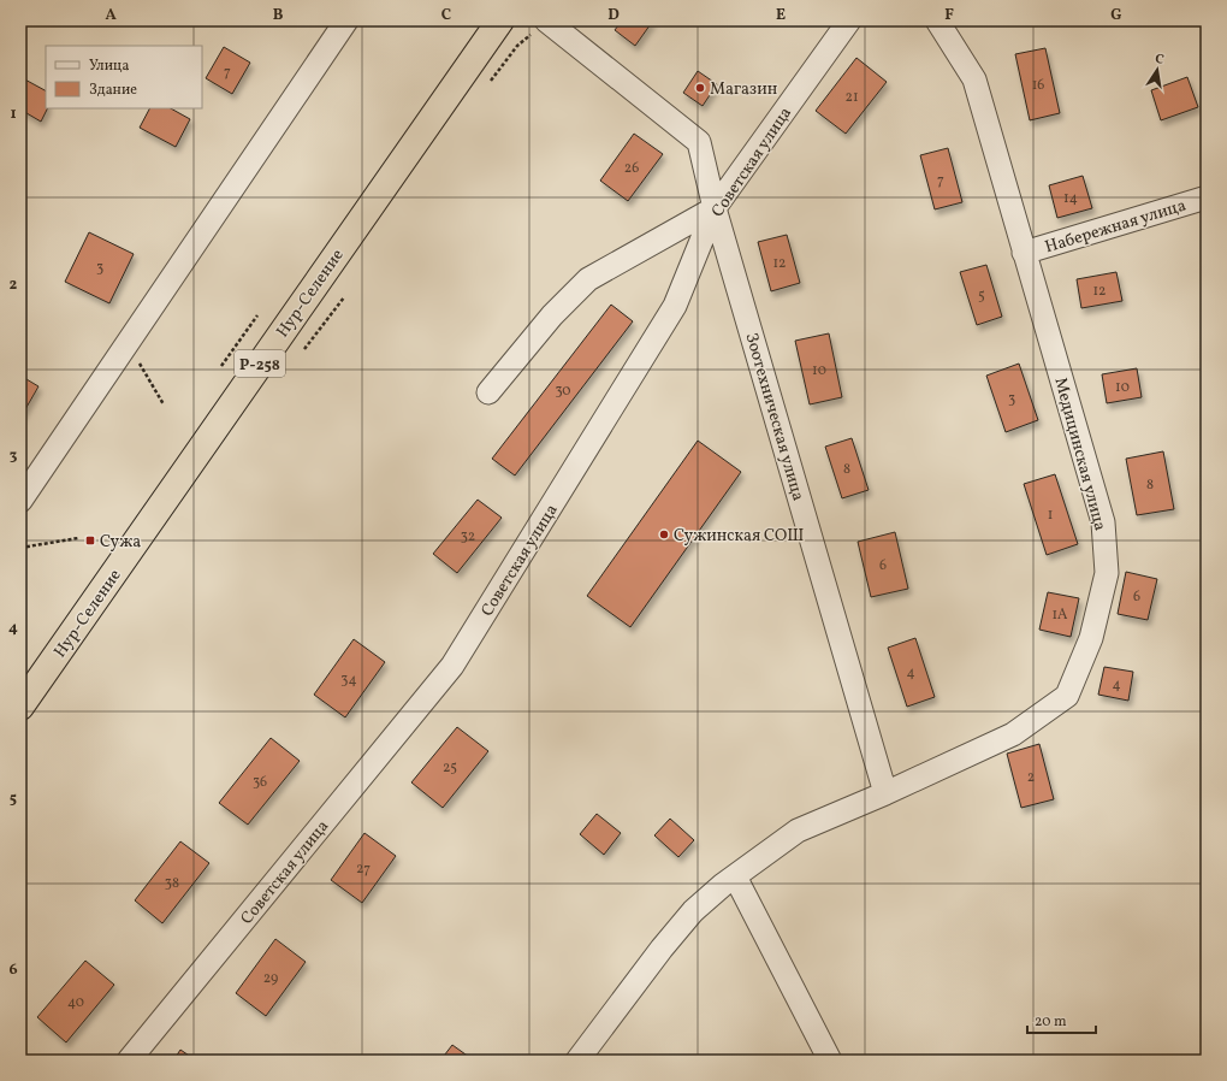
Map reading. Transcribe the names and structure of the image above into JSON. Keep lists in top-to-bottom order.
{
  "streets": {
    "highway": ["Нур-Селение", "Р-258"],
    "street": [
      "Советская улица",
      "Набережная улица",
      "Зоотехническая улица",
      "Медицинская улица"
    ]
  },
  "crossings": [
    ["Советская улица", "Зоотехническая улица"],
    ["Набережная улица", "Медицинская улица"],
    ["Зоотехническая улица", "Медицинская улица"]
  ],
  "places": {
    "other": ["Магазин", "Сужинская СОШ"],
    "transit": ["Сужа"]
  },
  "house_numbers": [
    "7",
    "16",
    "21",
    "26",
    "7",
    "14",
    "12",
    "3",
    "12",
    "5",
    "10",
    "10",
    "30",
    "3",
    "8",
    "8",
    "1",
    "32",
    "6",
    "6",
    "1А",
    "4",
    "34",
    "4",
    "25",
    "2",
    "36",
    "27",
    "38",
    "29",
    "40"
  ],
  "legend": ["Улица", "Здание"],
  "scale_bar": "20 m",
  "north": "top",
  "grid": {
    "columns": [
      "A",
      "B",
      "C",
      "D",
      "E",
      "F",
      "G"
    ],
    "rows": [
      "1",
      "2",
      "3",
      "4",
      "5",
      "6"
    ]
  }
}
